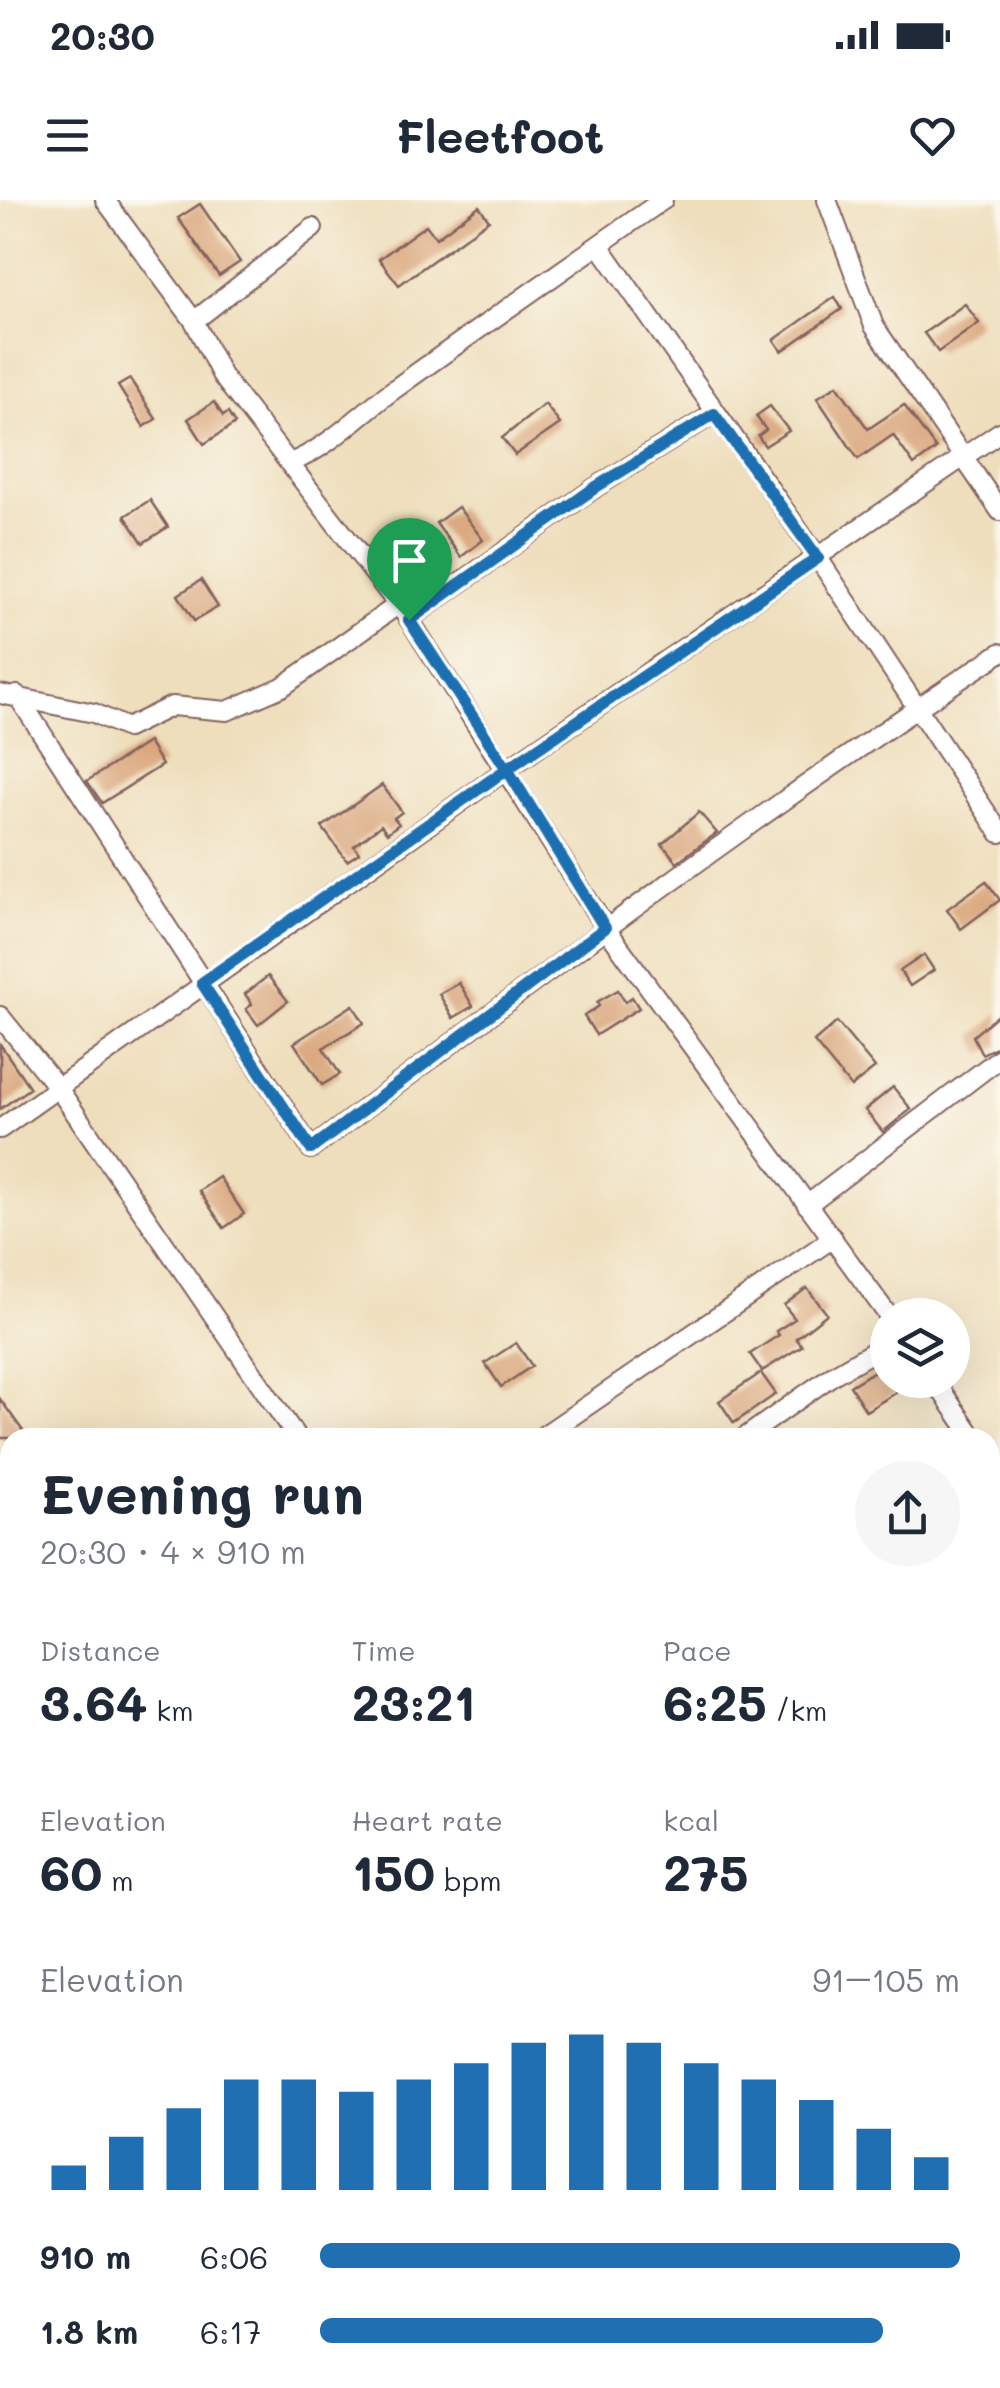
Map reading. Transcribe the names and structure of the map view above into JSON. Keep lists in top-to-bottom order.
{
  "page": {
    "status": "20:30",
    "header": "Fleetfoot",
    "heading": ["Evening run", "20:30 · 4 × 910 m"],
    "stats": [
      ["Distance", "3.64 km"],
      ["Time", "23:21"],
      ["Pace", "6:25 /km"],
      ["Elevation", "60 m"],
      ["Heart rate", "150 bpm"],
      ["kcal", "275"]
    ],
    "chart": ["Elevation", "91–105 m"],
    "list": [
      {
        "name": "910 m",
        "note": "6:06"
      },
      {
        "name": "1.8 km",
        "note": "6:17"
      }
    ]
  }
}
